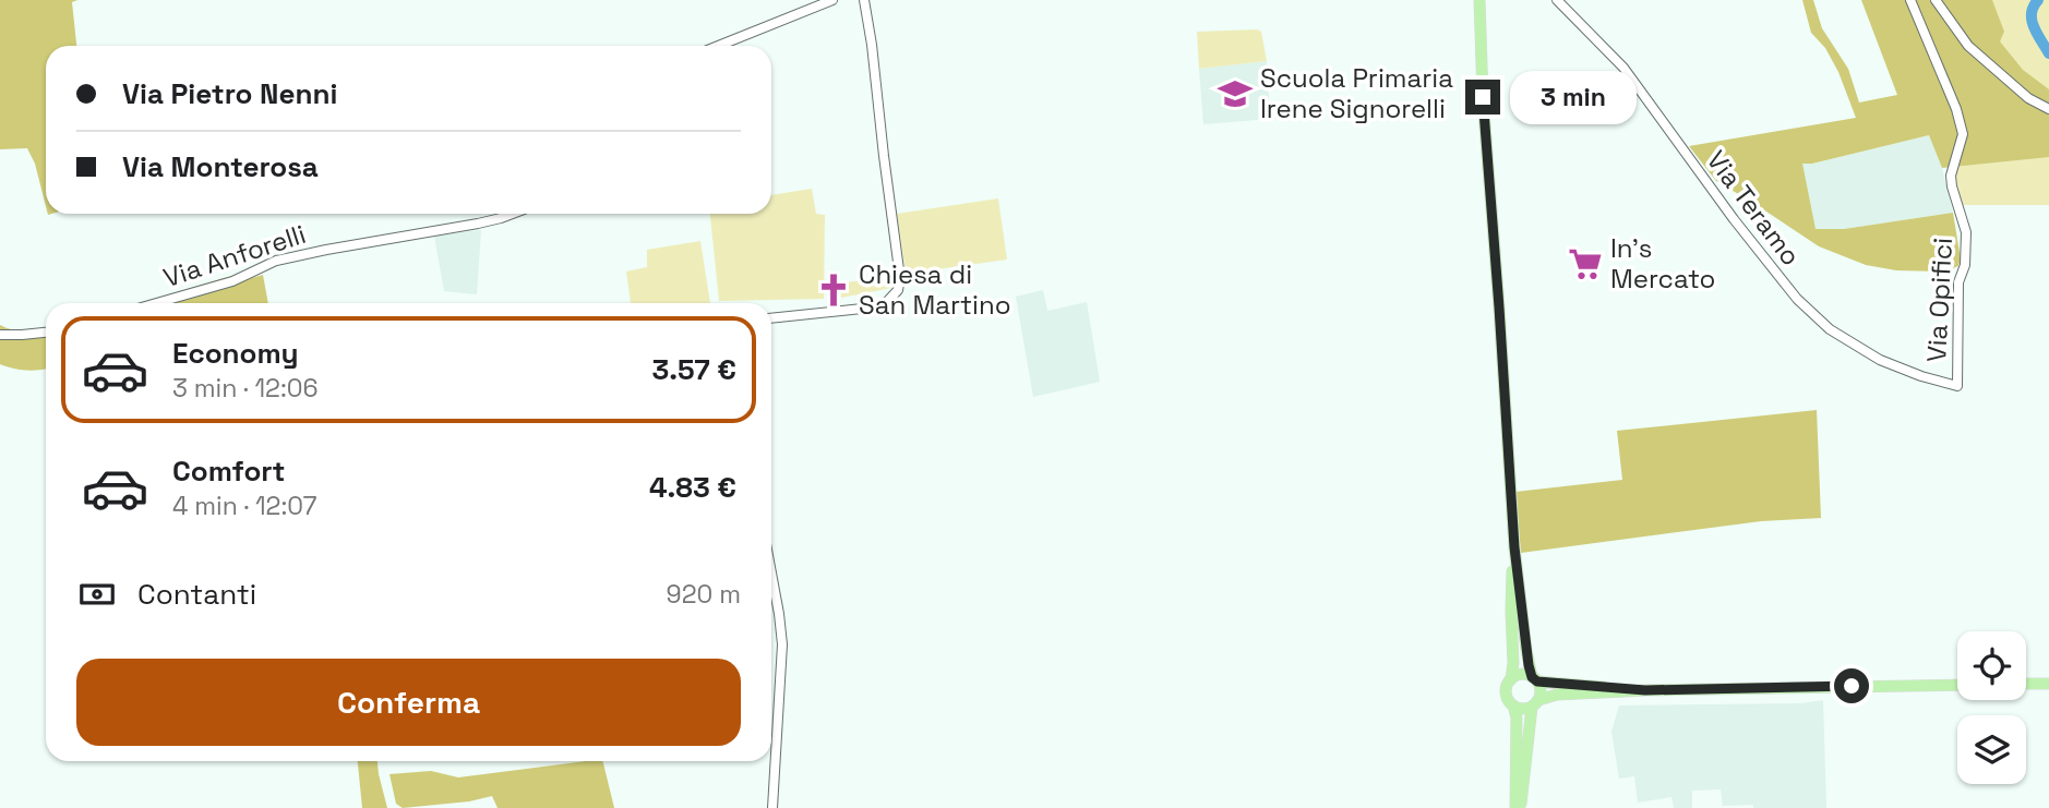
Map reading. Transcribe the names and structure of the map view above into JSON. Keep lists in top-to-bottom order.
{
  "streets": {
    "street": ["Via Teramo", "Via Anforelli", "Via Opifici"]
  },
  "crossings": [
    ["Via Teramo", "Via Opifici"]
  ],
  "places": {
    "school or university": ["Scuola Primaria Irene Signorelli"],
    "supermarket": ["In's Mercato"],
    "church": ["Chiesa di San Martino"]
  },
  "page": {
    "banner": ["Via Pietro Nenni", "Via Monterosa"],
    "bubble": "3 min",
    "list": [
      {
        "name": "Economy",
        "note": "3 min · 12:06",
        "value": "3.57 €"
      },
      {
        "name": "Comfort",
        "note": "4 min · 12:07",
        "value": "4.83 €"
      }
    ],
    "pay": ["Contanti", "920 m"],
    "buttons": "Conferma"
  }
}
